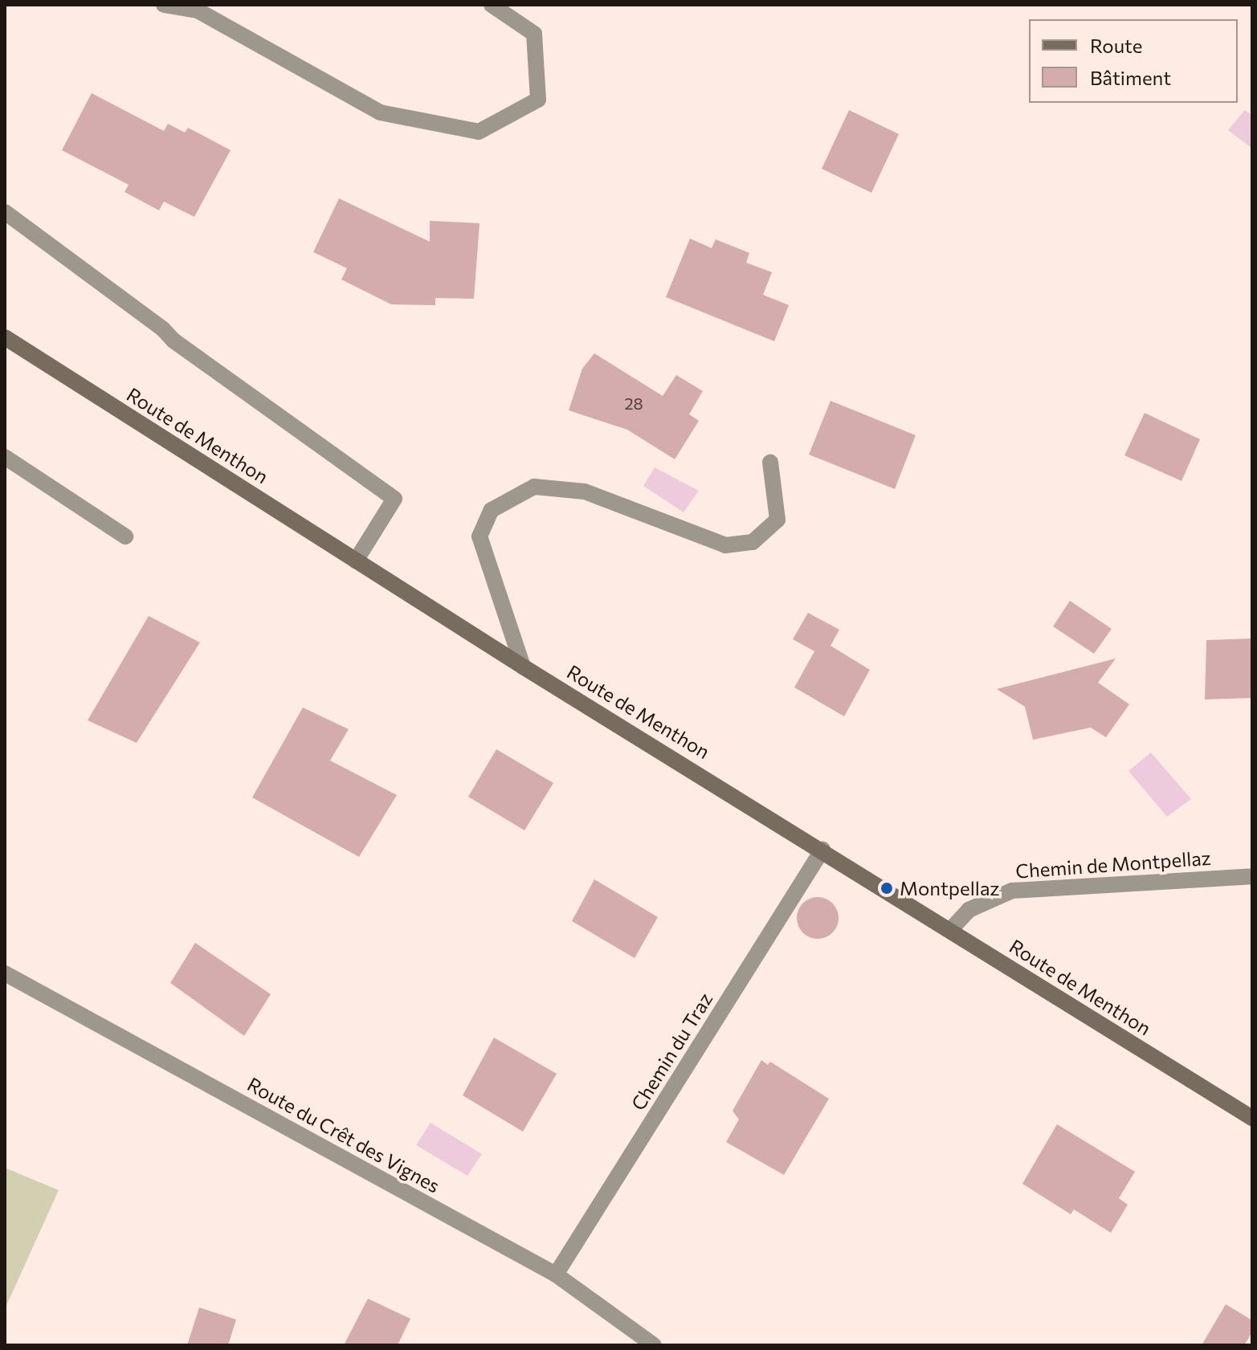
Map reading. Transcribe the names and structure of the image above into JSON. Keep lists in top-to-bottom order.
{
  "streets": {
    "main road": ["Route de Menthon"],
    "street": ["Chemin de Montpellaz", "Chemin du Traz", "Route du Crêt des Vignes"]
  },
  "crossings": [
    ["Route de Menthon", "Chemin de Montpellaz"],
    ["Route de Menthon", "Chemin du Traz"],
    ["Chemin du Traz", "Route du Crêt des Vignes"]
  ],
  "places": ["Montpellaz"],
  "house_numbers": ["28"],
  "legend": ["Route", "Bâtiment"]
}
